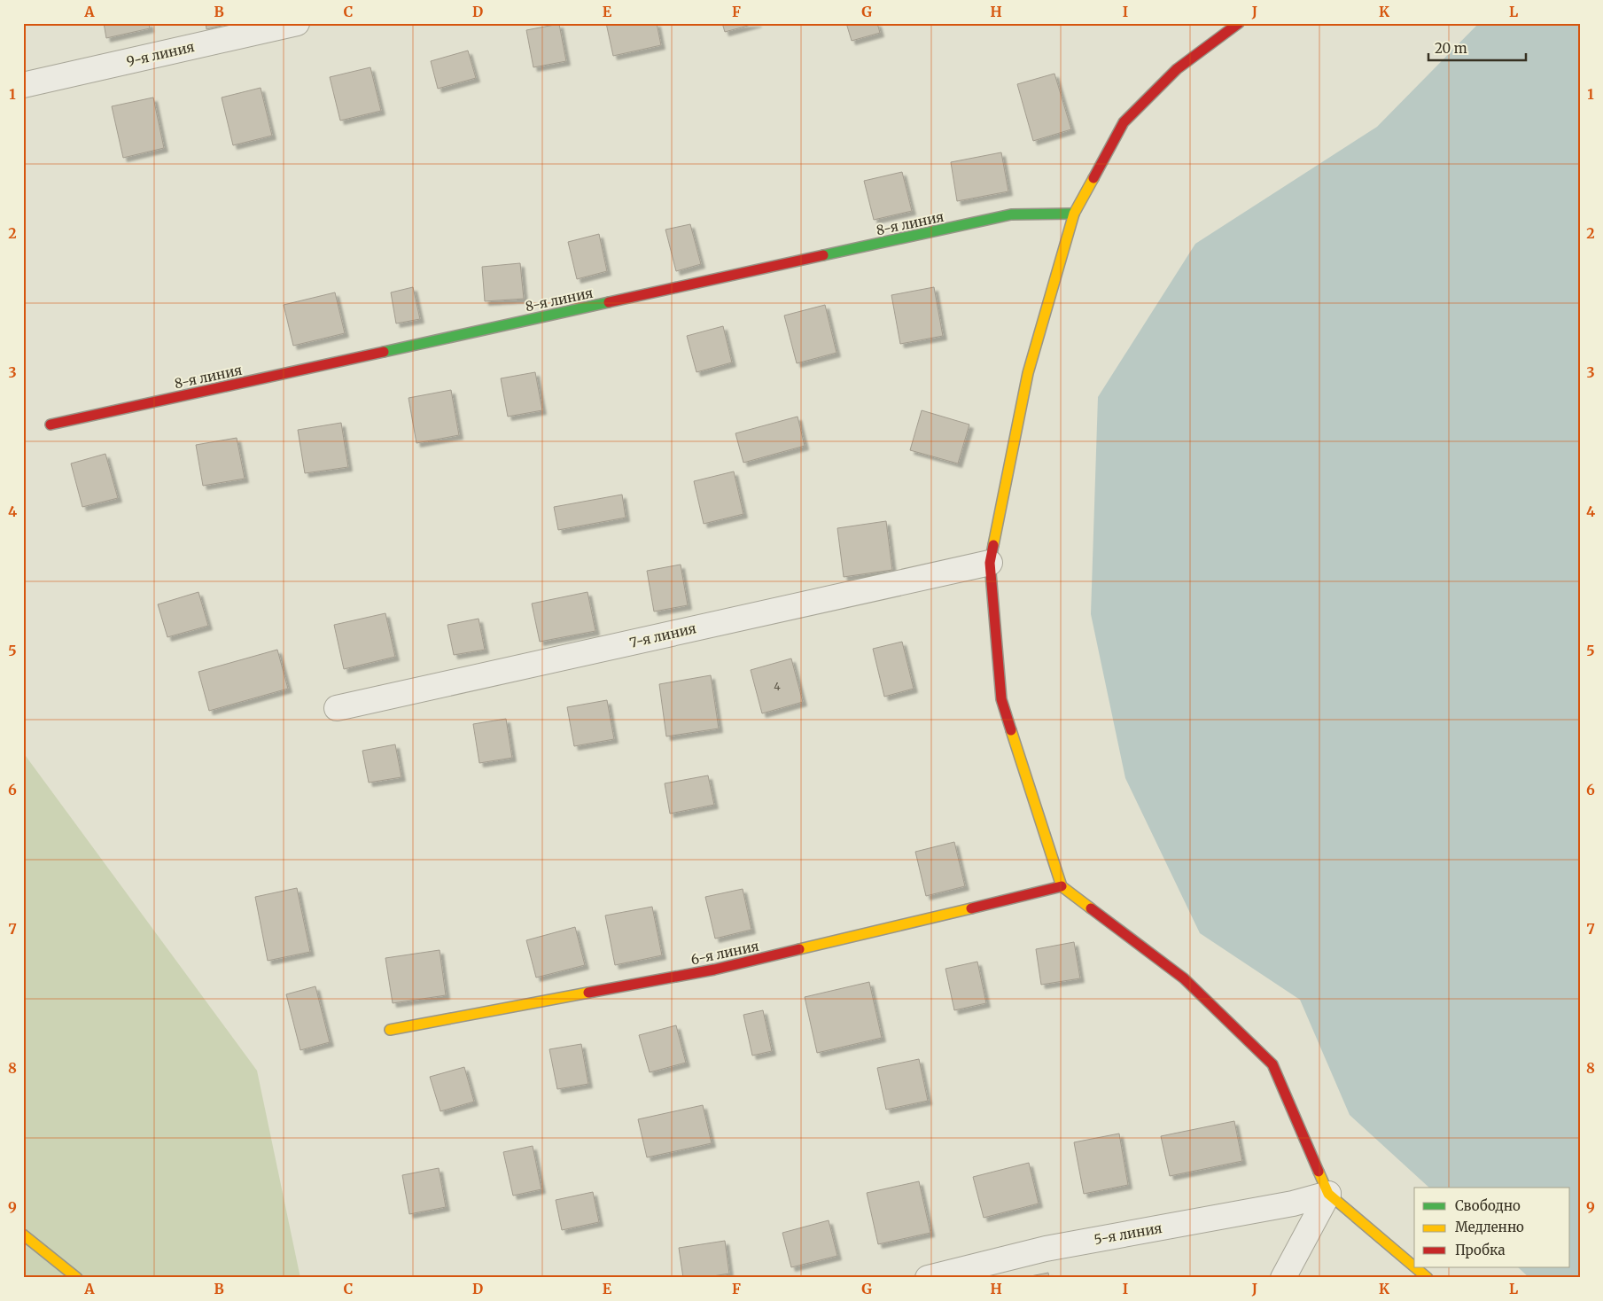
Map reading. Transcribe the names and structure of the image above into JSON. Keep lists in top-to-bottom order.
{
  "streets": {
    "street": [
      "9-я линия",
      "8-я линия",
      "7-я линия",
      "6-я линия",
      "5-я линия"
    ]
  },
  "house_numbers": ["4"],
  "legend": ["Свободно", "Медленно", "Пробка"],
  "scale_bar": "20 m",
  "grid": {
    "columns": [
      "A",
      "B",
      "C",
      "D",
      "E",
      "F",
      "G",
      "H",
      "I",
      "J",
      "K",
      "L"
    ],
    "rows": [
      "1",
      "2",
      "3",
      "4",
      "5",
      "6",
      "7",
      "8",
      "9"
    ]
  }
}
